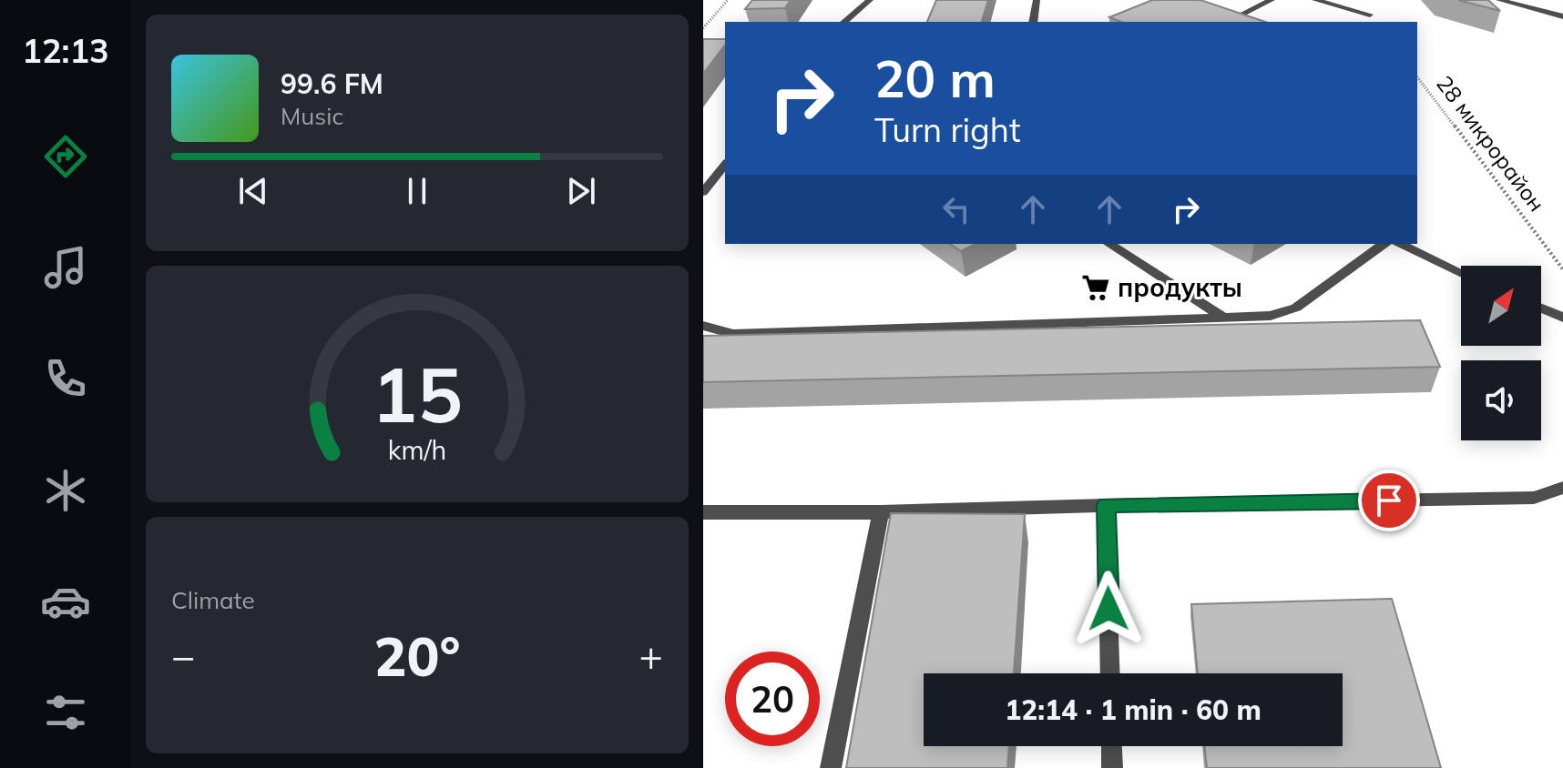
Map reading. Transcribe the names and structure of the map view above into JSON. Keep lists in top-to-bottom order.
{
  "streets": {
    "path": ["28 микрорайон"]
  },
  "places": {
    "supermarket": ["продукты"]
  },
  "north": "top right",
  "page": {
    "tabs": "12:13",
    "turn": ["20 m", "Turn right"],
    "song": ["99.6 FM", "Music"],
    "tile": "Climate",
    "heat": ["−", "20°", "+"],
    "limit": "20",
    "trip": "12:14 · 1 min · 60 m",
    "gauge": ["15", "km/h"]
  }
}
